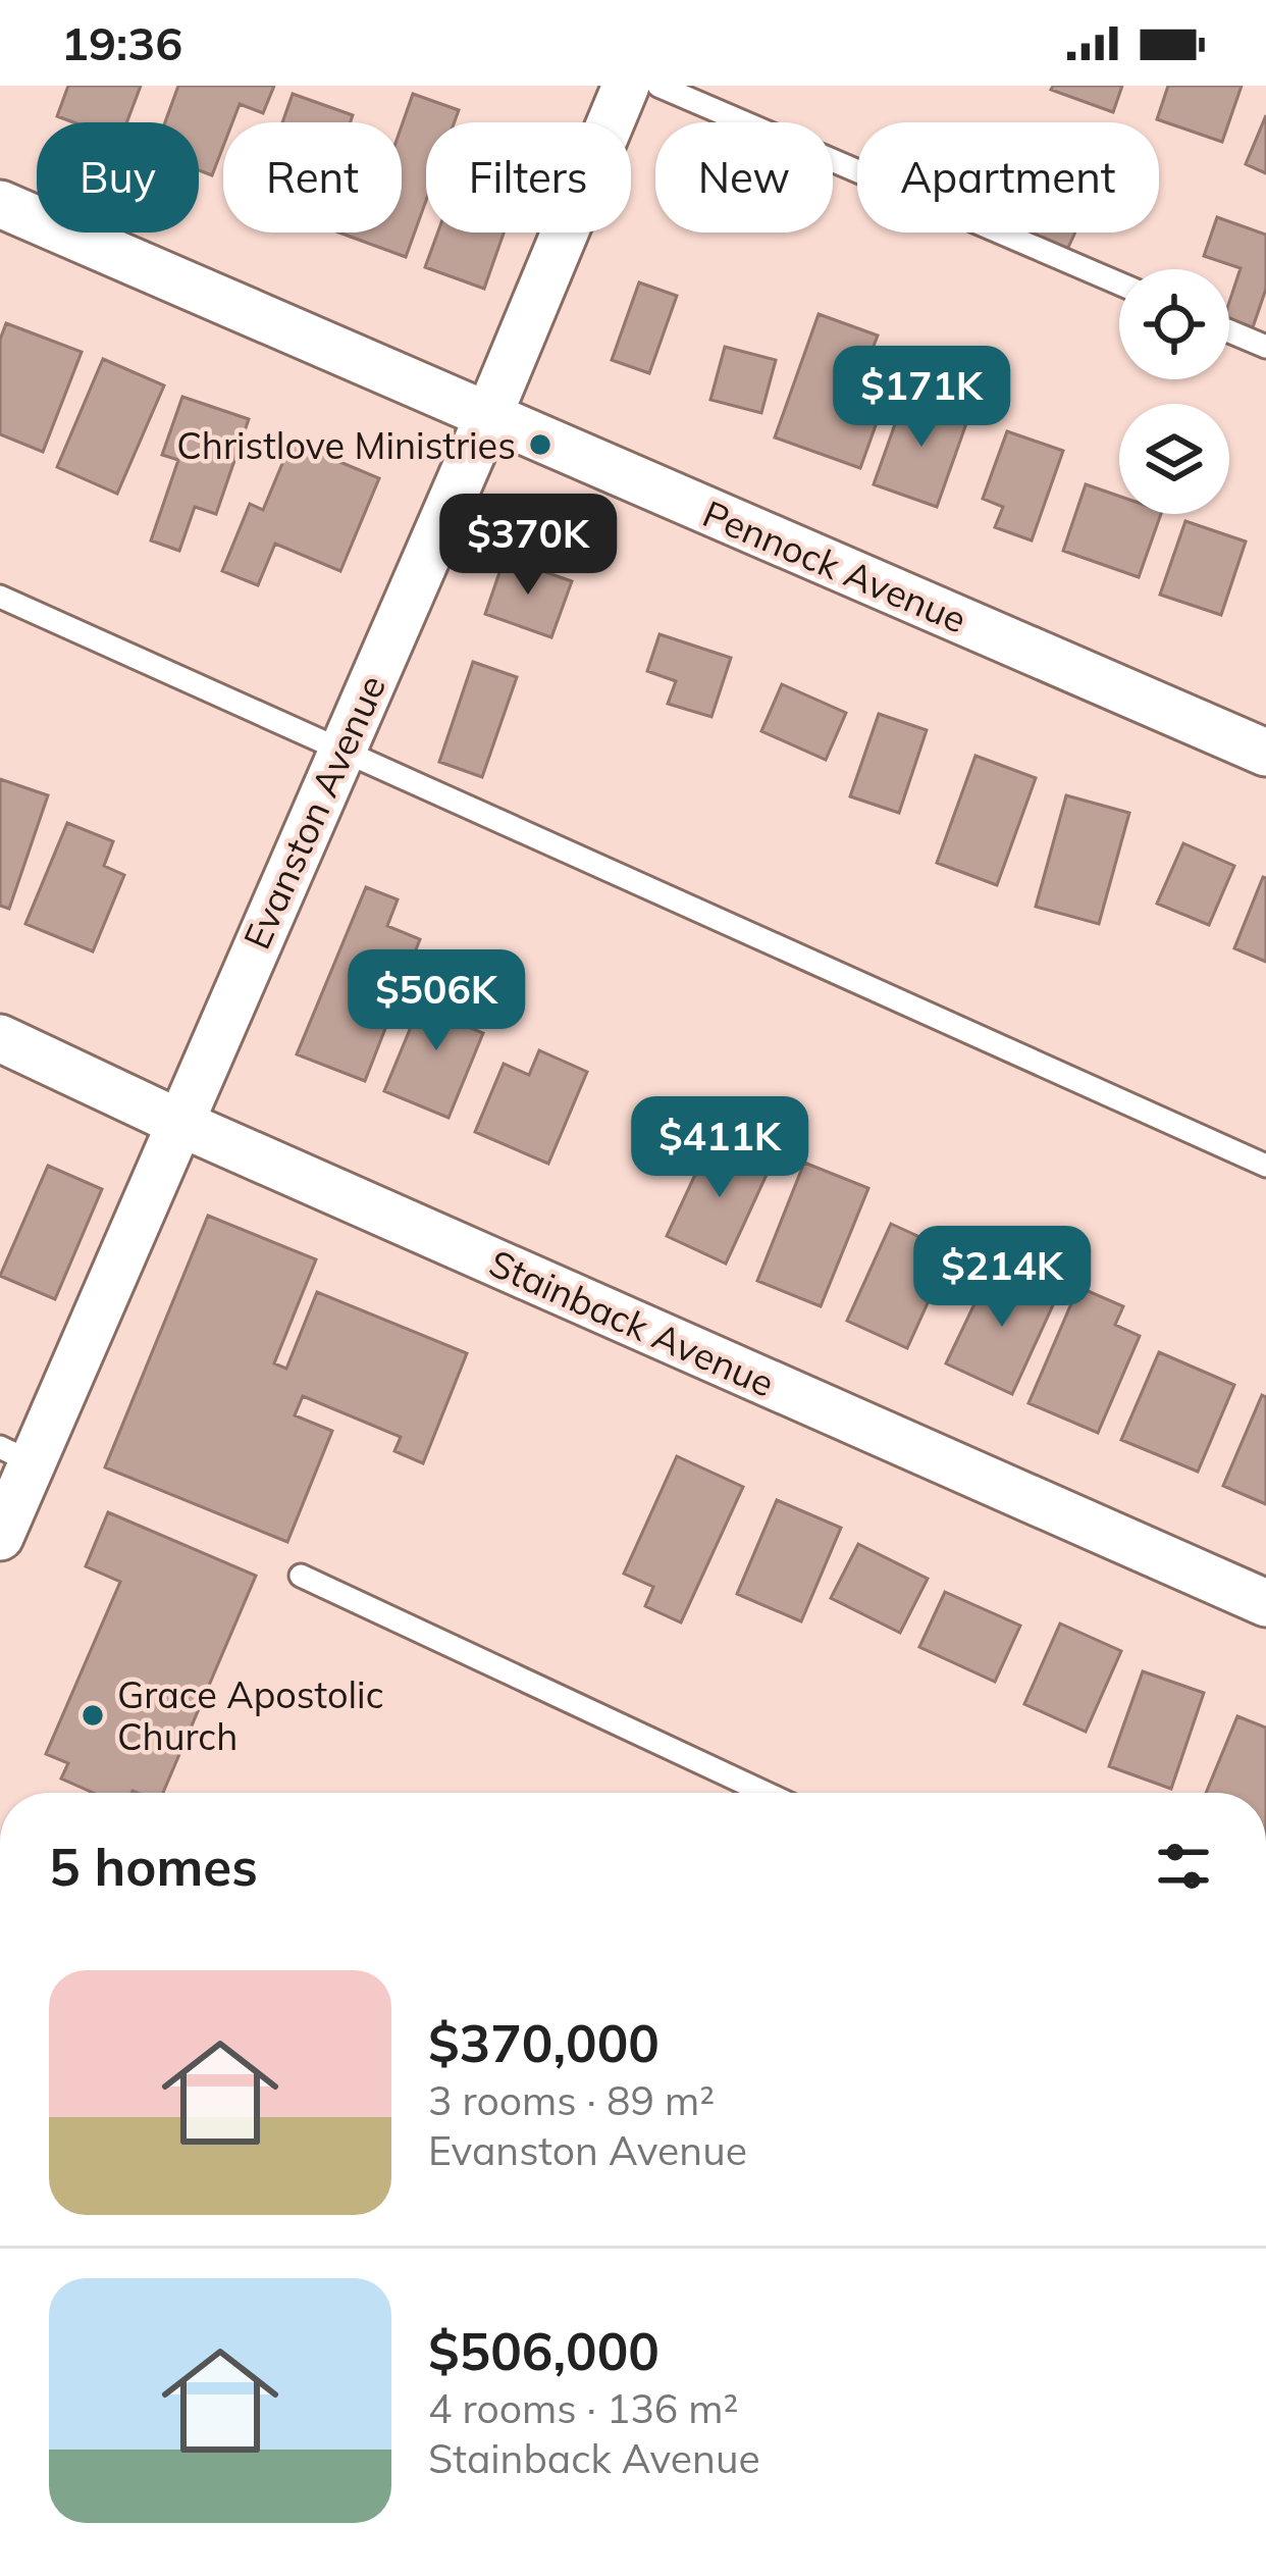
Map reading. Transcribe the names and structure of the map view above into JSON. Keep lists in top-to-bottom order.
{
  "streets": {
    "street": ["Pennock Avenue", "Evanston Avenue", "Stainback Avenue"]
  },
  "crossings": [
    ["Pennock Avenue", "Evanston Avenue"],
    ["Evanston Avenue", "Stainback Avenue"]
  ],
  "places": ["Christlove Ministries", "Grace Apostolic Church"],
  "page": {
    "status": "19:36",
    "chip": [
      "Buy",
      "Rent",
      "Filters",
      "New",
      "Apartment"
    ],
    "price": [
      "$171K",
      "$370K",
      "$506K",
      "$411K",
      "$214K"
    ],
    "heading": "5 homes",
    "list": [
      {
        "name": "$370,000",
        "note": "3 rooms · 89 m² · Evanston Avenue"
      },
      {
        "name": "$506,000",
        "note": "4 rooms · 136 m² · Stainback Avenue"
      }
    ]
  }
}
